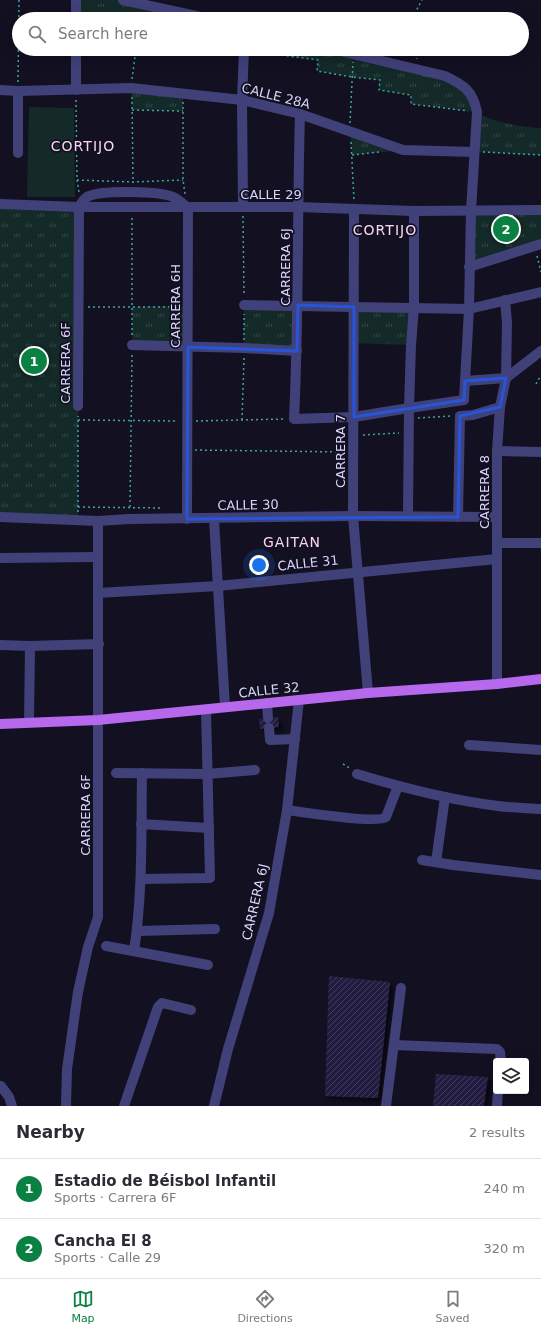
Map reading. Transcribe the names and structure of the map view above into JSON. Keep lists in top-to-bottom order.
{
  "streets": {
    "main road": ["CALLE 32"],
    "street": [
      "CALLE 28A",
      "CALLE 29",
      "CARRERA 6J",
      "CARRERA 6H",
      "CARRERA 6F",
      "CARRERA 7",
      "CARRERA 8",
      "CALLE 30",
      "CALLE 31"
    ]
  },
  "crossings": [
    ["CALLE 28A", "CARRERA 6J"],
    ["CALLE 29", "CARRERA 6J"],
    ["CALLE 29", "CARRERA 6H"],
    ["CALLE 29", "CARRERA 6F"],
    ["CALLE 29", "CARRERA 7"],
    ["CARRERA 6J", "CARRERA 7"],
    ["CARRERA 6J", "CALLE 32"],
    ["CARRERA 6H", "CALLE 30"],
    ["CARRERA 6F", "CALLE 30"],
    ["CARRERA 6F", "CALLE 31"],
    ["CARRERA 6F", "CALLE 32"],
    ["CARRERA 7", "CALLE 30"],
    ["CARRERA 7", "CALLE 31"],
    ["CARRERA 7", "CALLE 32"],
    ["CARRERA 8", "CALLE 30"],
    ["CARRERA 8", "CALLE 31"],
    ["CARRERA 8", "CALLE 32"]
  ],
  "districts": ["CORTIJO", "CORTIJO", "GAITAN"],
  "page": {
    "search": "Search here",
    "pins": ["2", "1"],
    "heading": ["Nearby", "2 results"],
    "list": [
      {
        "mark": "1",
        "name": "Estadio de Béisbol Infantil",
        "note": "Sports · Carrera 6F",
        "value": "240 m"
      },
      {
        "mark": "2",
        "name": "Cancha El 8",
        "note": "Sports · Calle 29",
        "value": "320 m"
      }
    ],
    "nav": ["Map", "Directions", "Saved"]
  }
}
